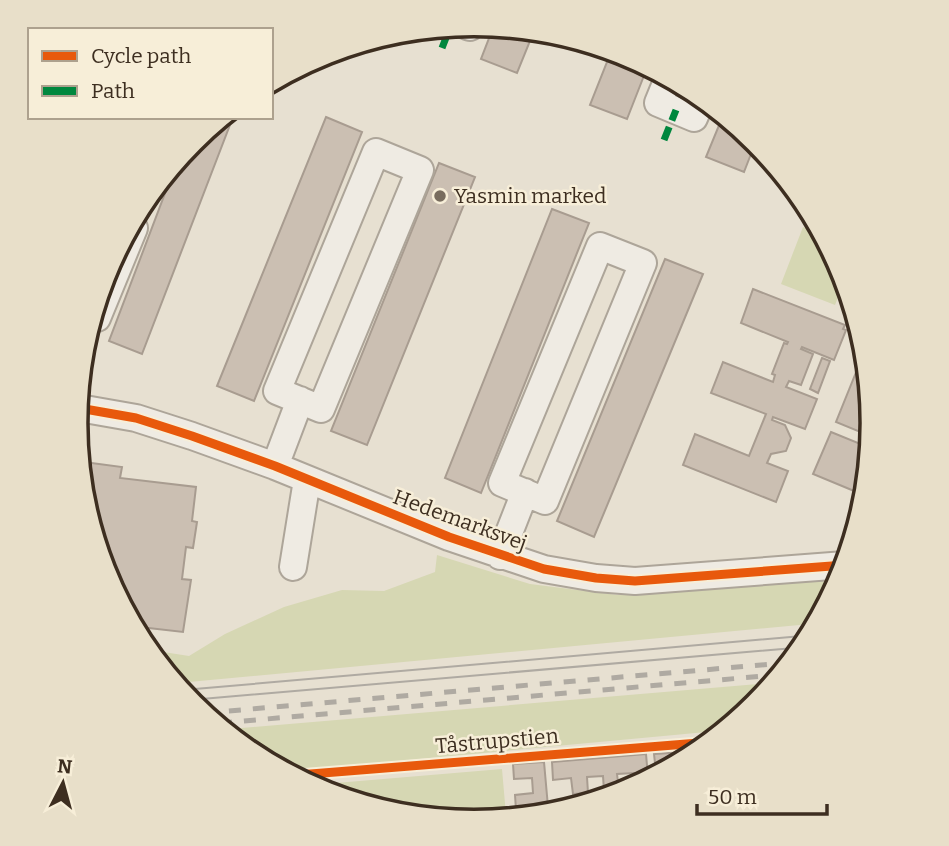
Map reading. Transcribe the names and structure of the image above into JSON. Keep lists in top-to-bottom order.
{
  "streets": {
    "street": ["Hedemarksvej"],
    "cycle path": ["Tåstrupstien"]
  },
  "places": ["Yasmin marked"],
  "legend": ["Cycle path", "Path"],
  "scale_bar": "50 m",
  "north": "top"
}
